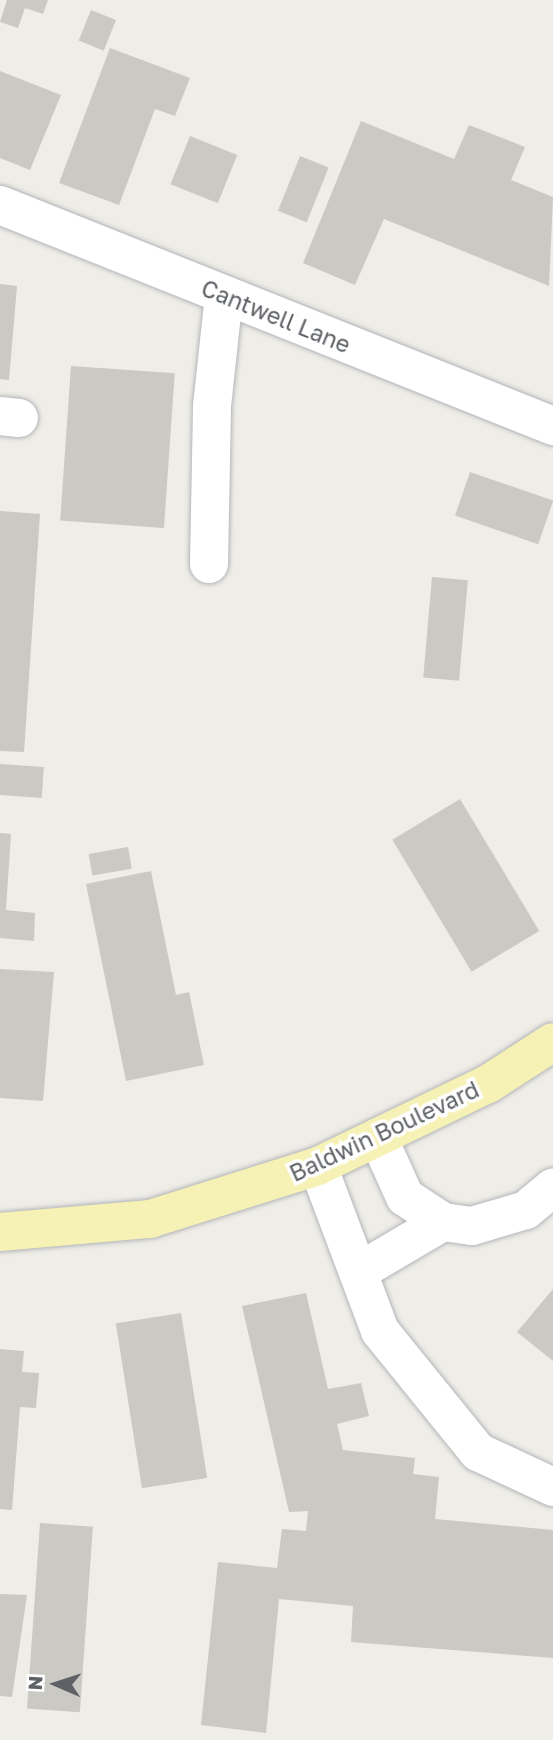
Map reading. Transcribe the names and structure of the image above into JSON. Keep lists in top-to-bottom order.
{
  "streets": {
    "main road": ["Baldwin Boulevard"],
    "street": ["Cantwell Lane"]
  },
  "north": "left"
}
